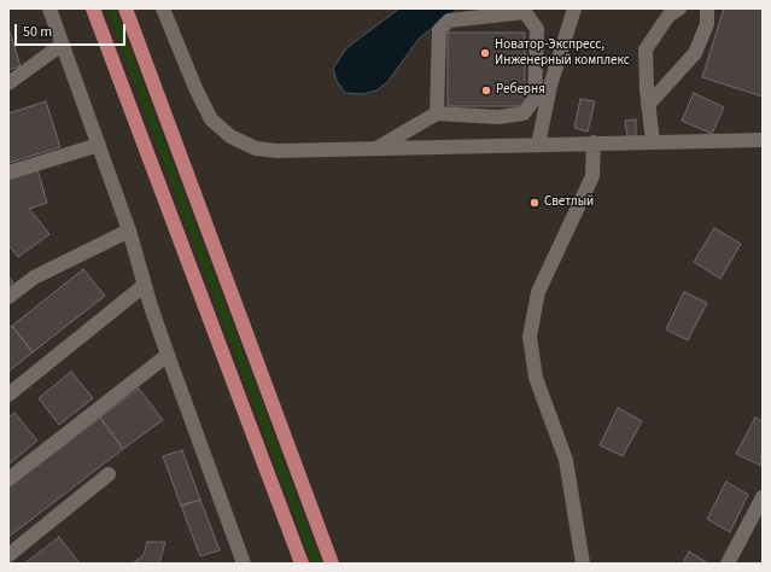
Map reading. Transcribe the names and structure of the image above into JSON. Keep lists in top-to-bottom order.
{
  "places": ["Новатор-Экспресс, Инженерный комплекс", "Реберня", "Светлый"],
  "scale_bar": "50 m"
}
